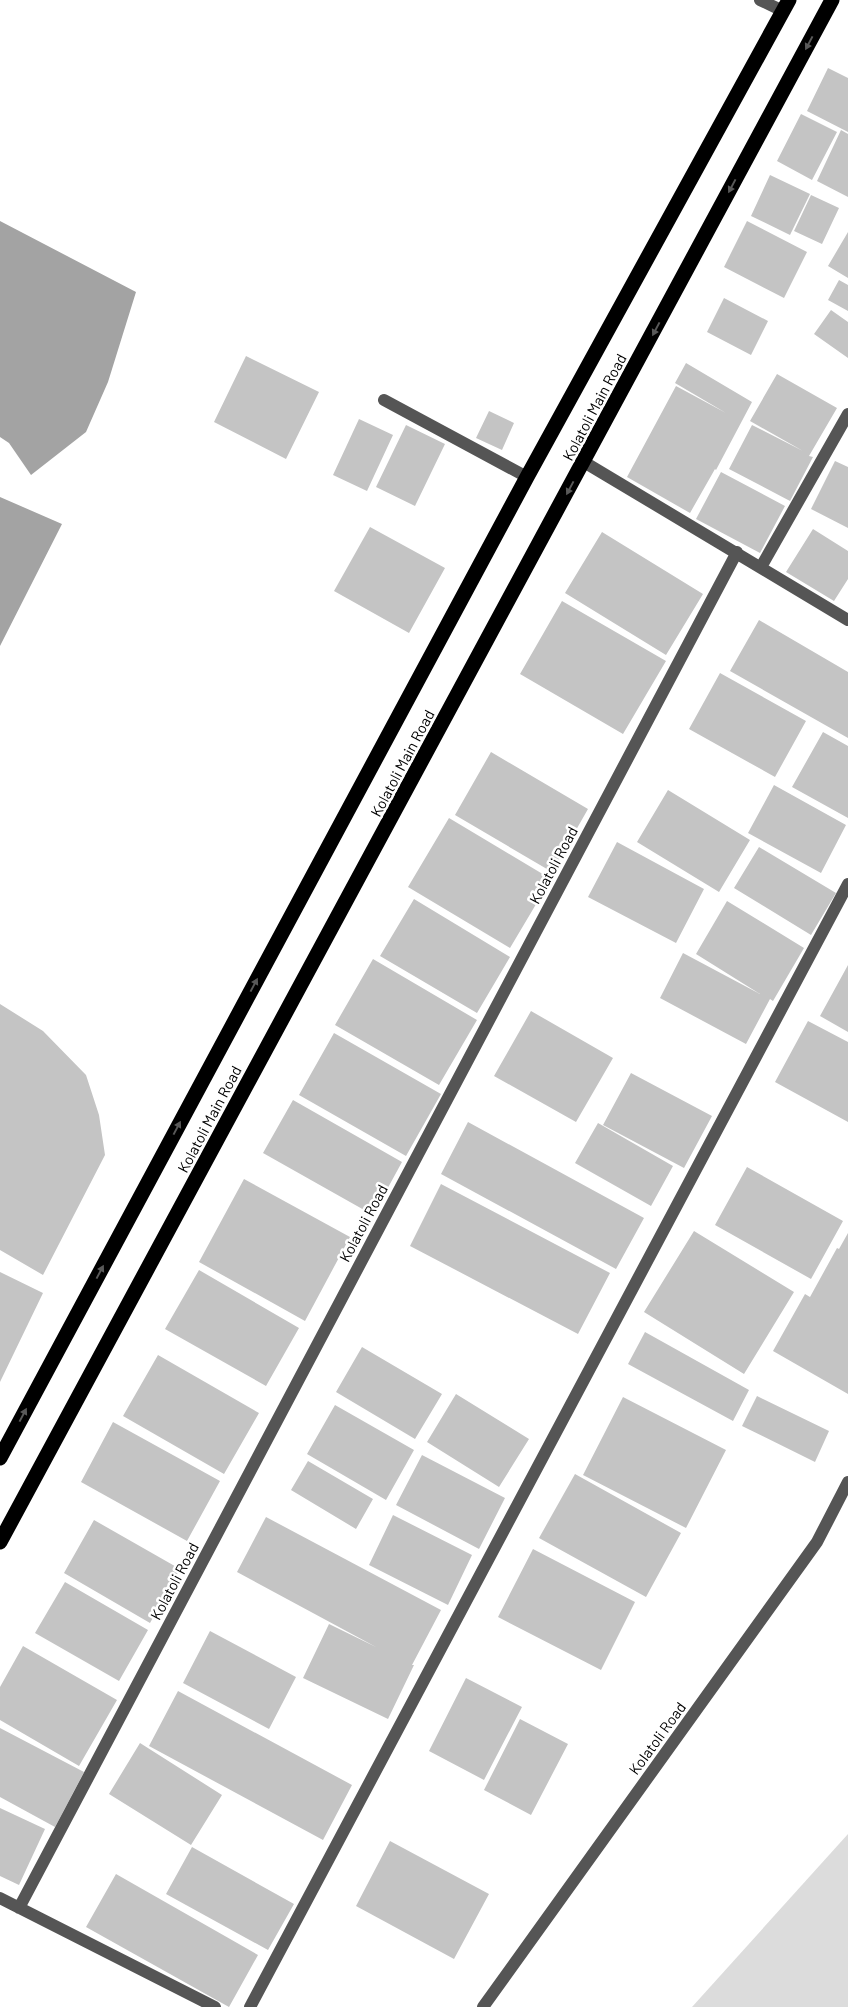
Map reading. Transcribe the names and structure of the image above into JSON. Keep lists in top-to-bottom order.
{
  "streets": {
    "highway": ["Kolatoli Main Road"],
    "street": ["Kolatoli Road"]
  }
}
